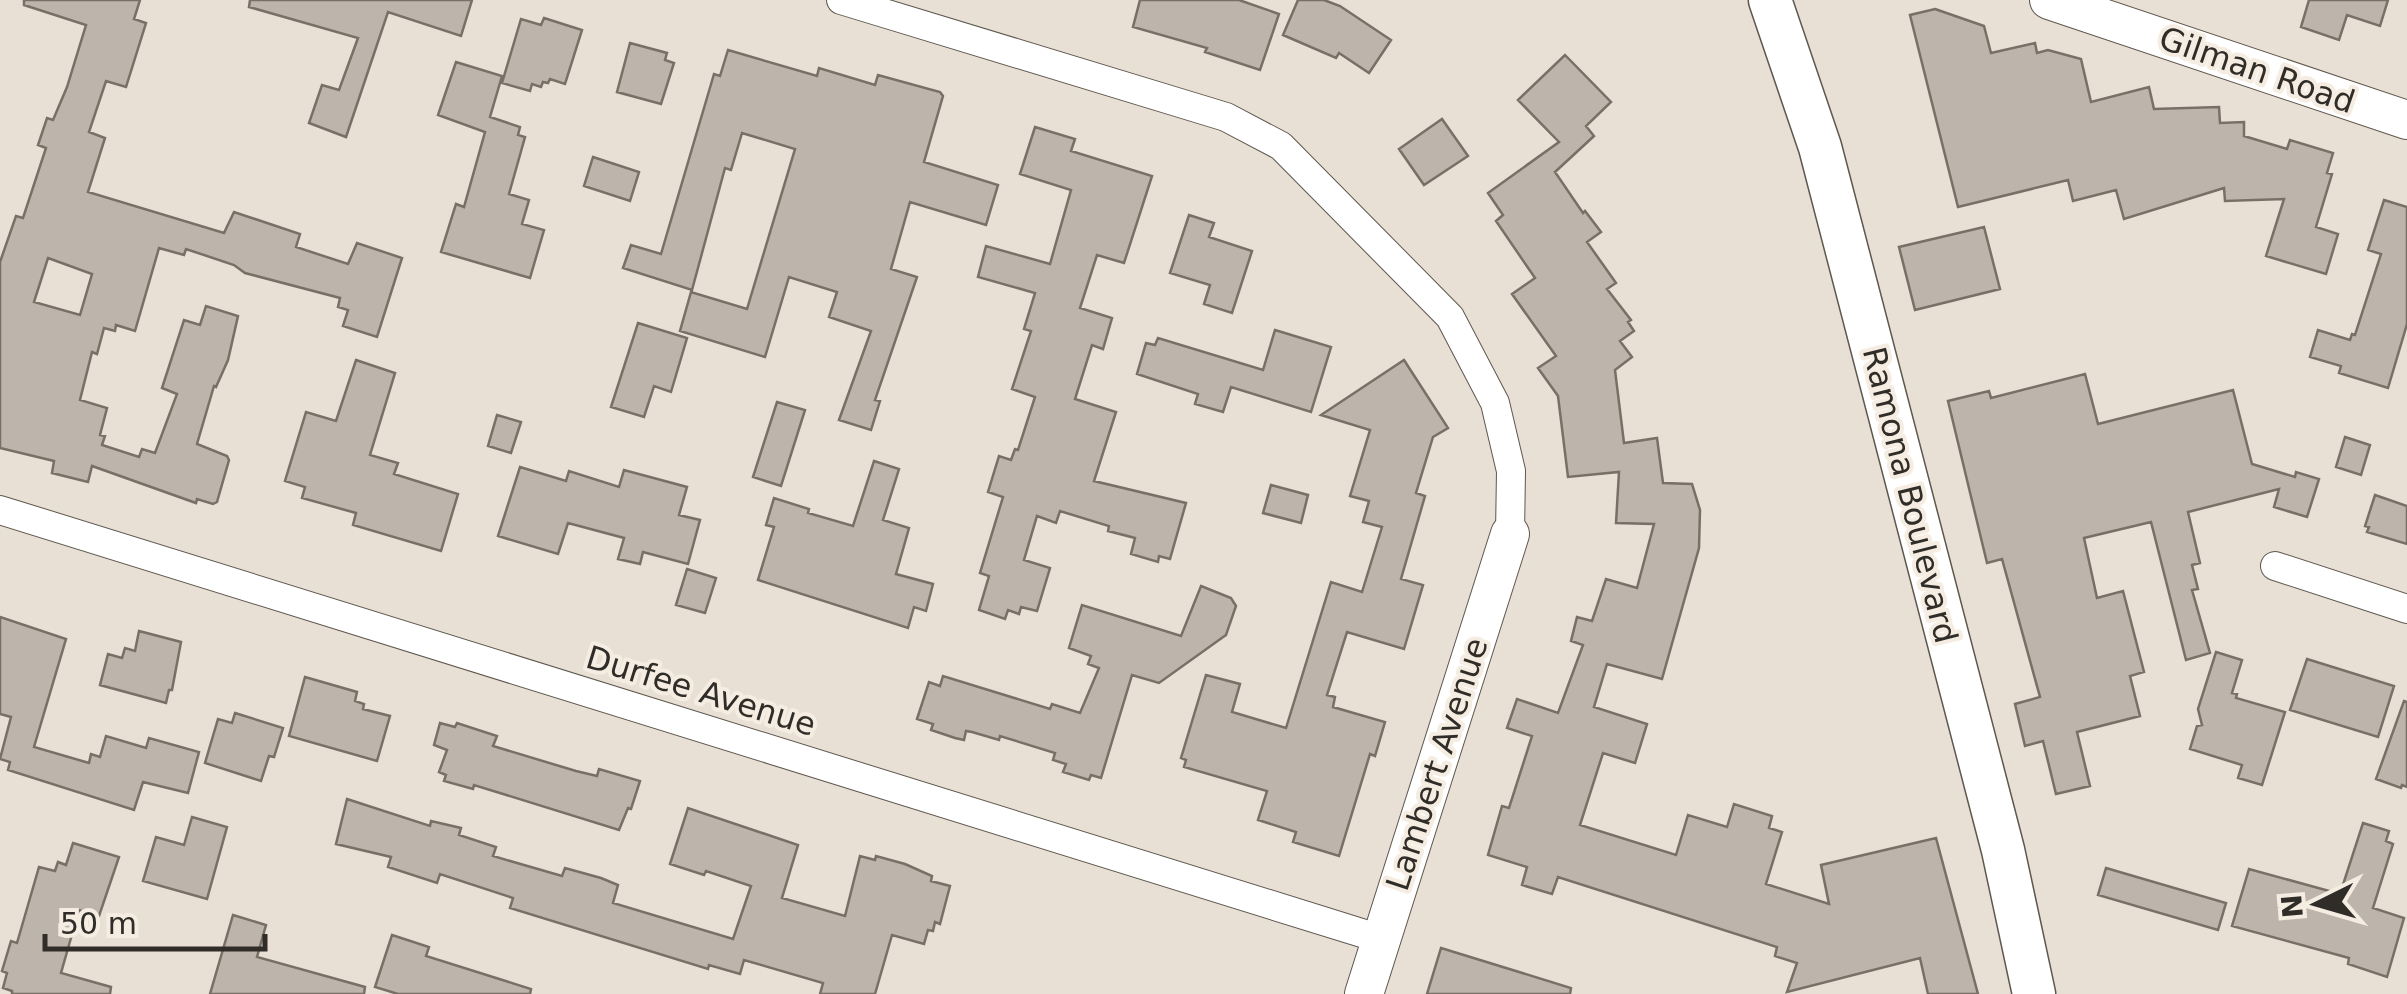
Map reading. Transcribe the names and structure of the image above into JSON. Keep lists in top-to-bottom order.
{
  "streets": {
    "main road": ["Ramona Boulevard"],
    "street": ["Gilman Road", "Durfee Avenue", "Lambert Avenue"]
  },
  "crossings": [
    ["Durfee Avenue", "Lambert Avenue"]
  ],
  "scale_bar": "50 m",
  "north": "left"
}
